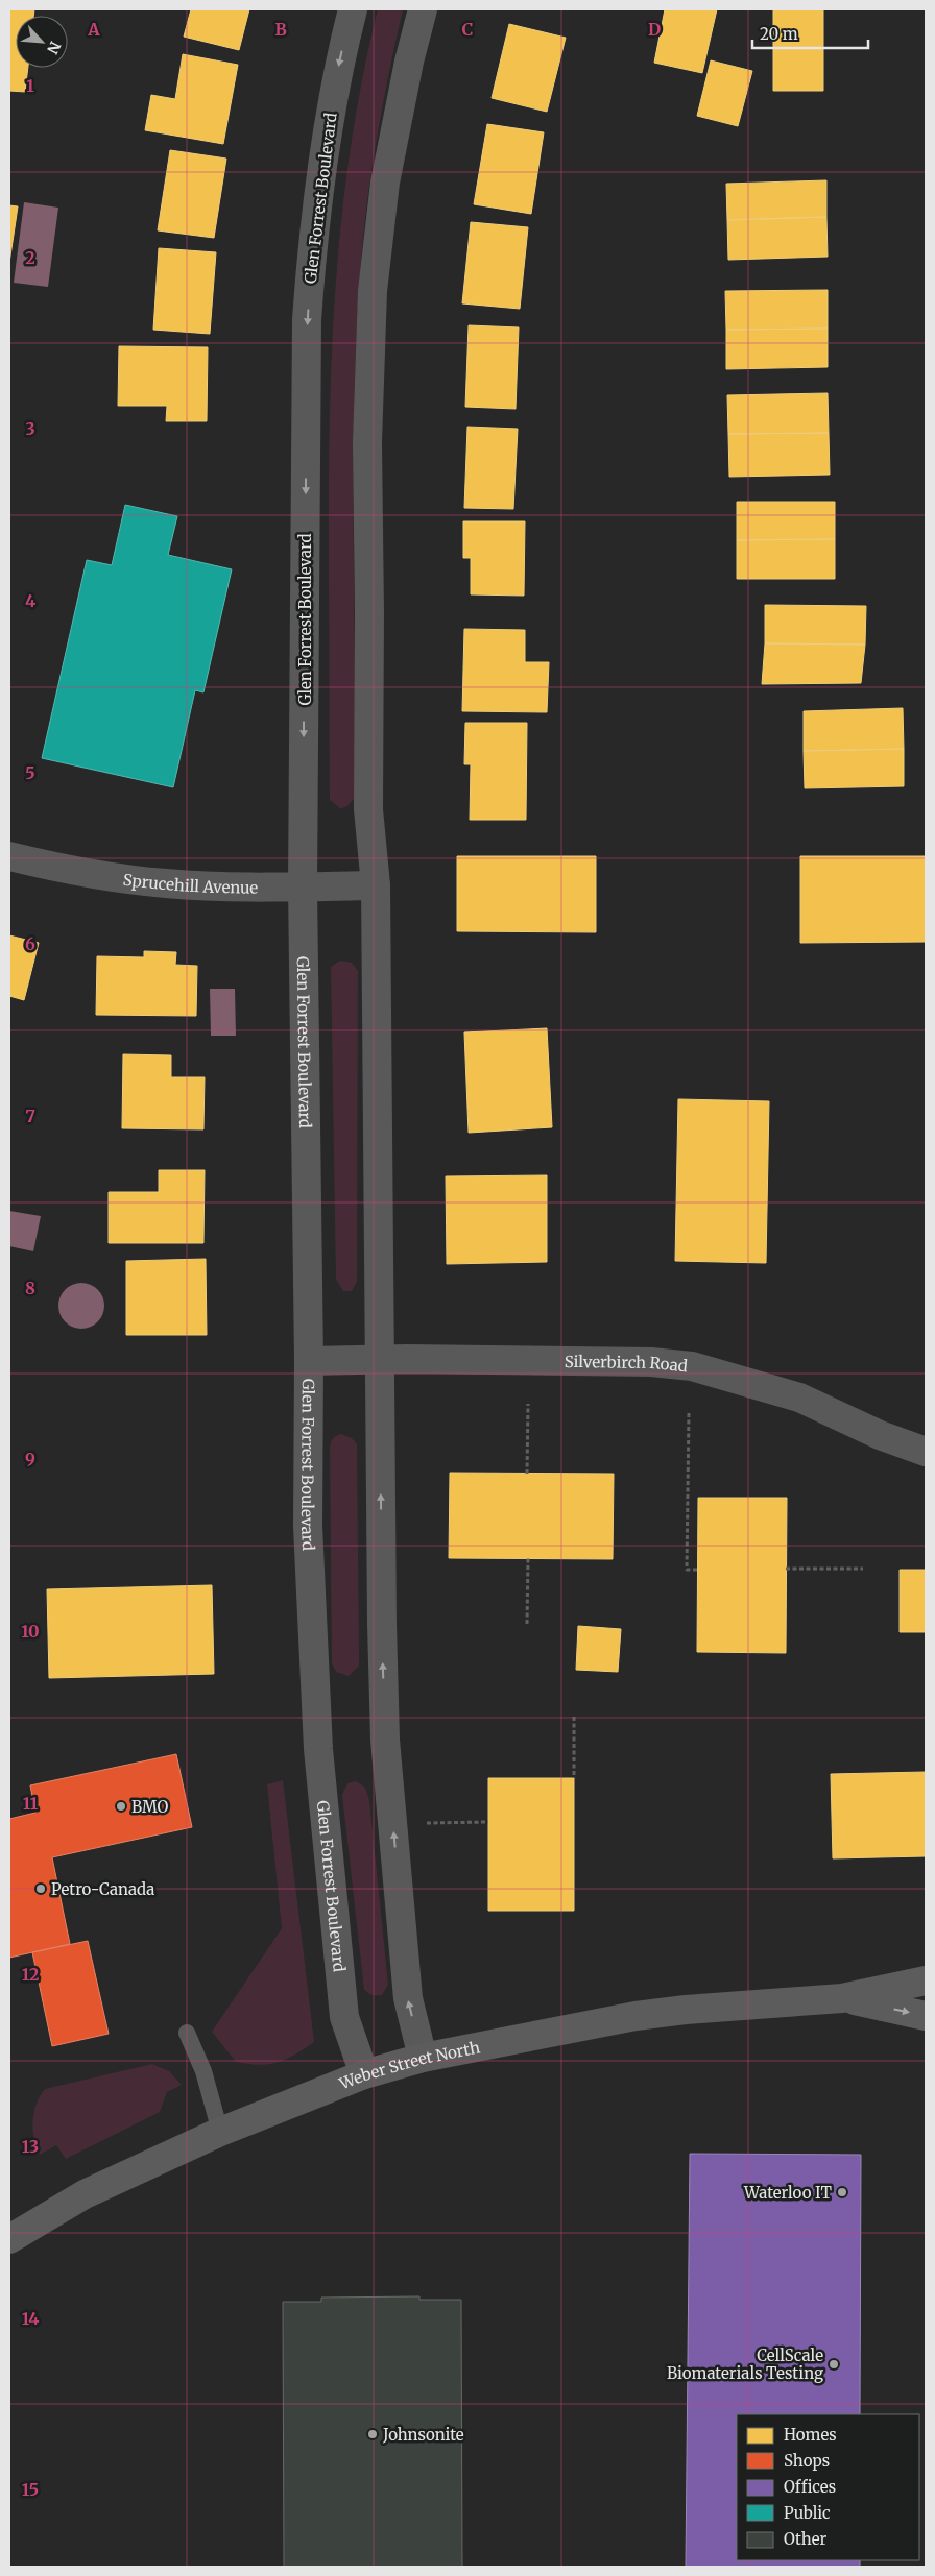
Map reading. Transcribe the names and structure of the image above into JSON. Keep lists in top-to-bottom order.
{
  "streets": {
    "main road": ["Weber Street North"],
    "street": ["Glen Forrest Boulevard", "Sprucehill Avenue", "Silverbirch Road"]
  },
  "crossings": [
    ["Glen Forrest Boulevard", "Sprucehill Avenue"],
    ["Glen Forrest Boulevard", "Silverbirch Road"],
    ["Glen Forrest Boulevard", "Weber Street North"]
  ],
  "places": [
    "BMO",
    "Petro-Canada",
    "Waterloo IT",
    "CellScale Biomaterials Testing",
    "Johnsonite"
  ],
  "legend": [
    "Homes",
    "Shops",
    "Offices",
    "Public",
    "Other"
  ],
  "scale_bar": "20 m",
  "north": "bottom right",
  "grid": {
    "columns": [
      "A",
      "B",
      "C",
      "D"
    ],
    "rows": [
      "1",
      "2",
      "3",
      "4",
      "5",
      "6",
      "7",
      "8",
      "9",
      "10",
      "11",
      "12",
      "13",
      "14",
      "15"
    ]
  }
}
